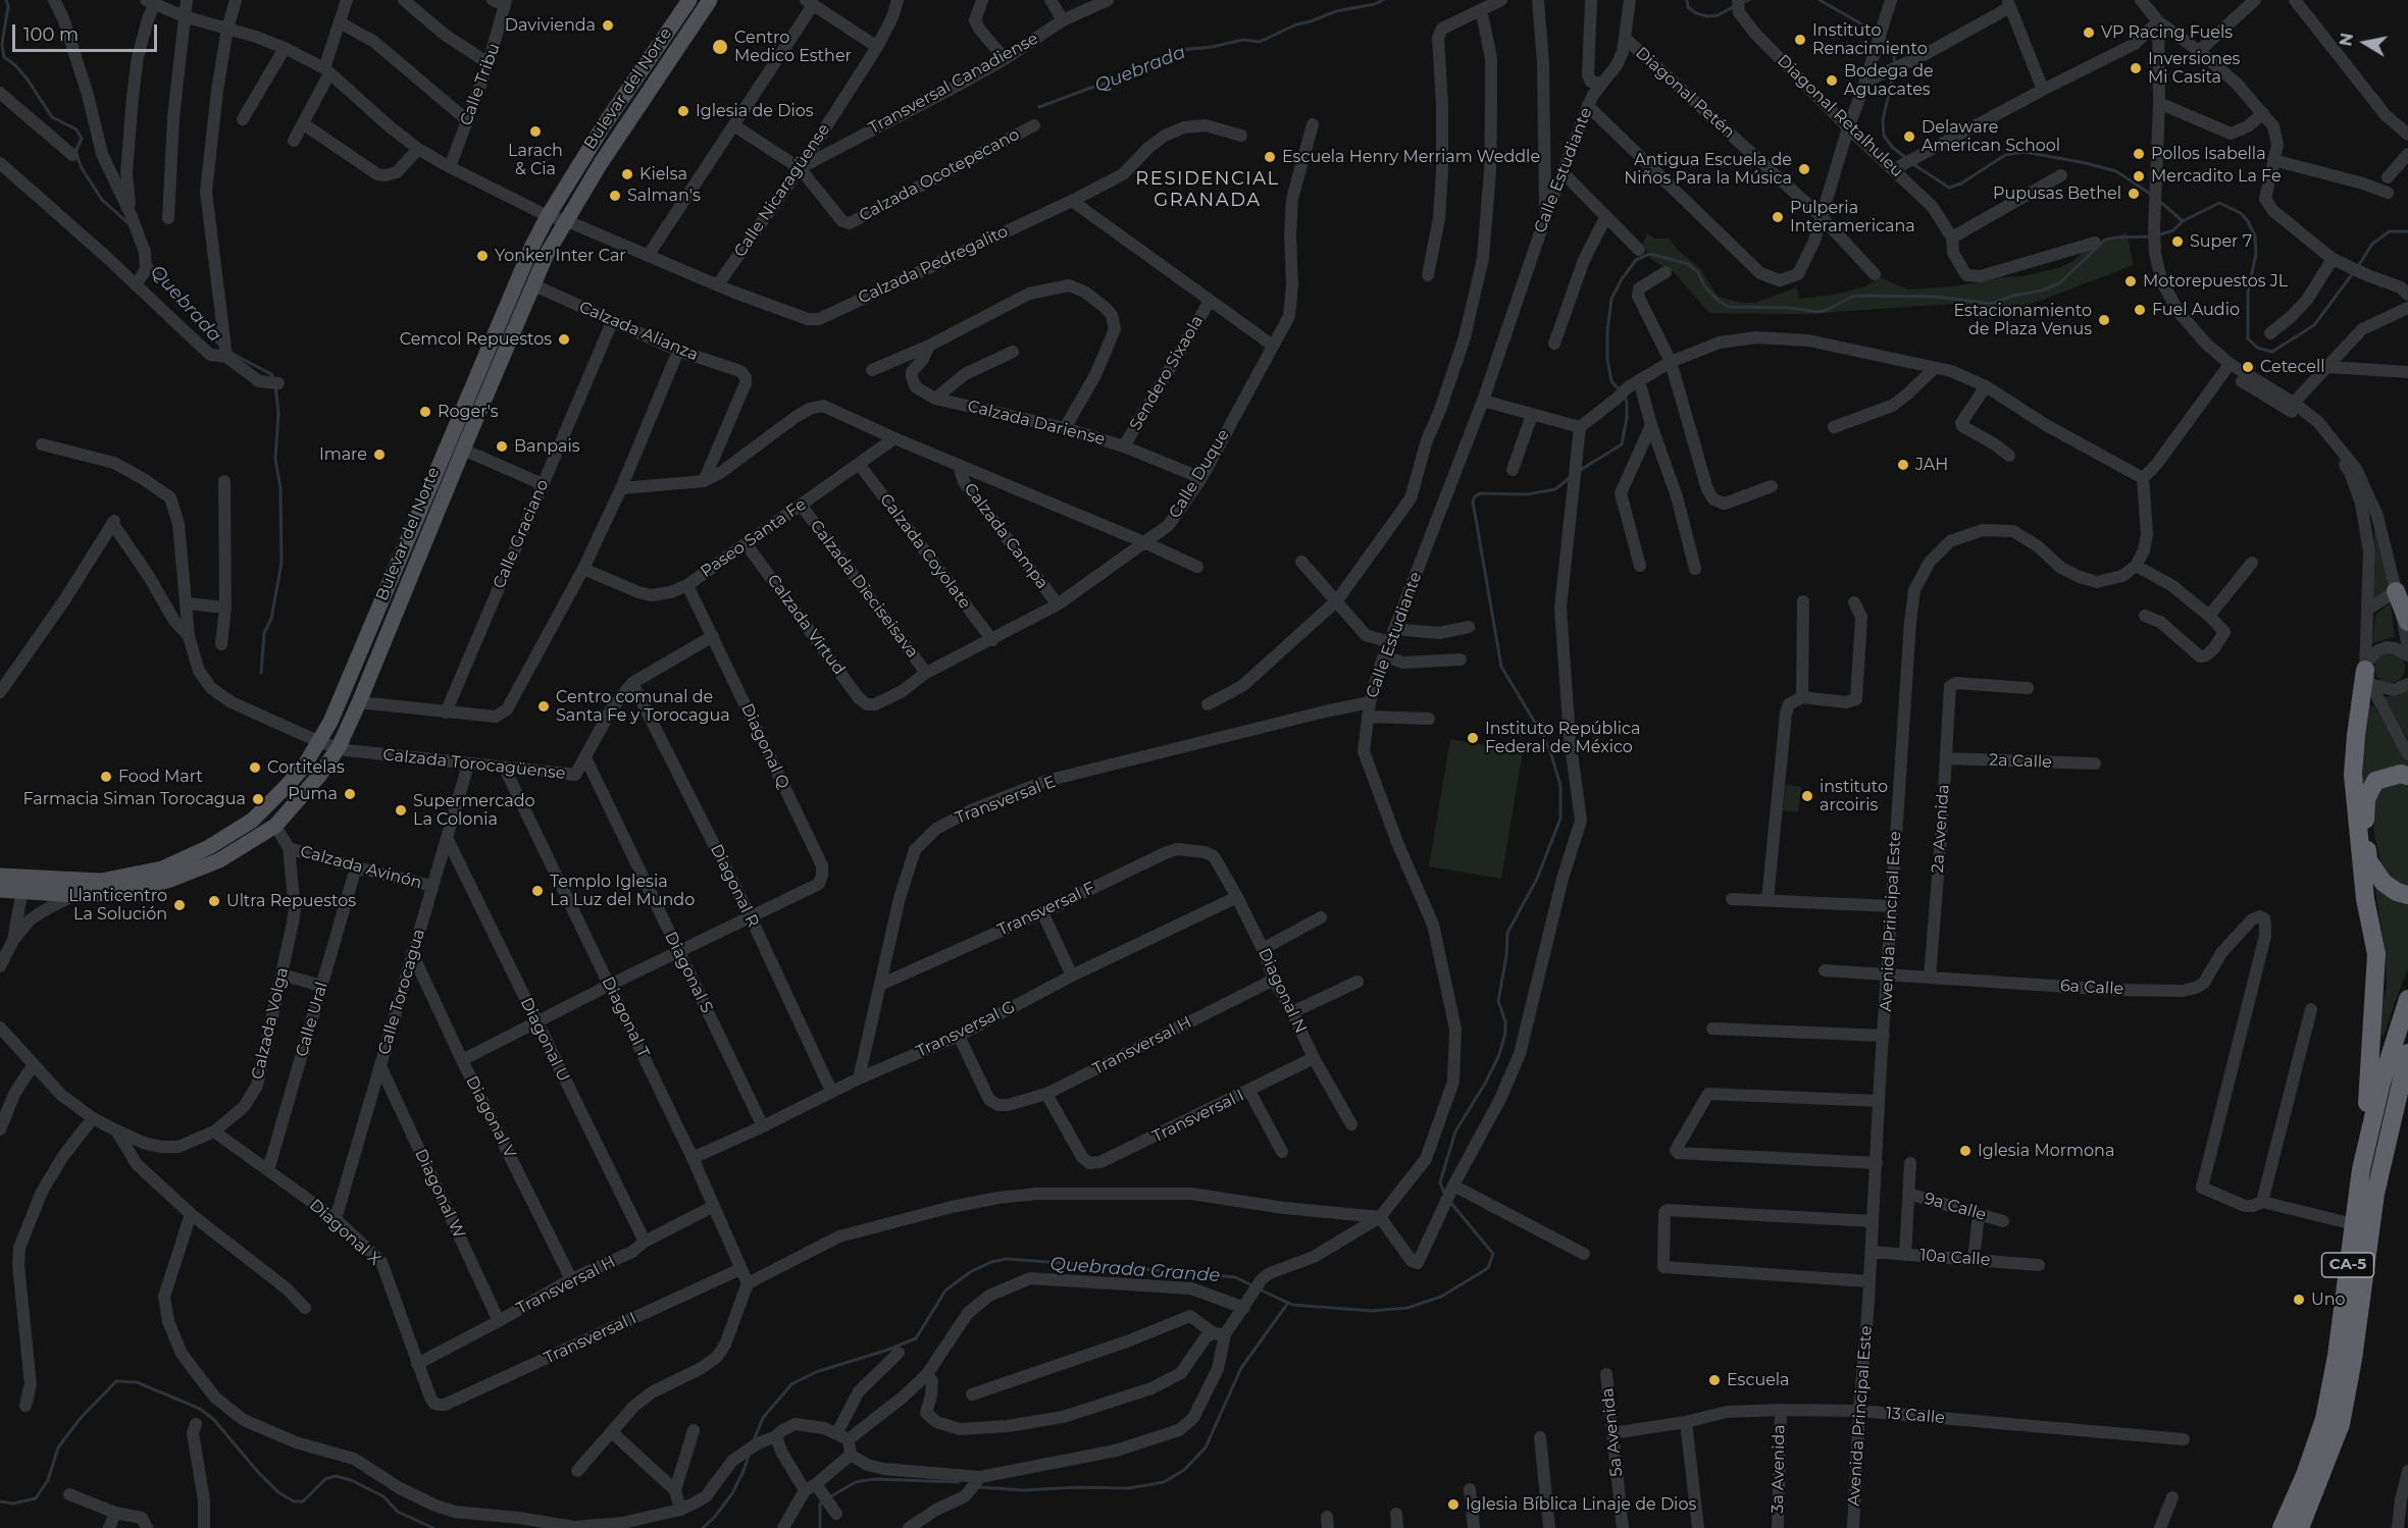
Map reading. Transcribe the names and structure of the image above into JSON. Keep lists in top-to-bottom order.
{
  "streets": {
    "highway": ["CA-5"],
    "main road": ["Bulevar del Norte"],
    "street": [
      "Transversal Canadiense",
      "Calle Tribu",
      "Diagonal Petén",
      "Diagonal Retalhuleu",
      "Calle Estudiante",
      "Calzada Ocotepecano",
      "Calle Nicaragüense",
      "Calzada Pedregalito",
      "Calzada Alianza",
      "Sendero Sixaola",
      "Calzada Dariense",
      "Calle Duque",
      "Calle Graciano",
      "Calzada Campa",
      "Paseo Santa Fe",
      "Calzada Coyolate",
      "Calzada Dieciseisava",
      "Calzada Virtud",
      "Diagonal Q",
      "2a Calle",
      "Calzada Torocagüense",
      "Transversal E",
      "2a Avenida",
      "Calzada Avinón",
      "Diagonal R",
      "Transversal F",
      "Avenida Principal Este",
      "Diagonal S",
      "6a Calle",
      "Diagonal N",
      "Calle Torocagua",
      "Diagonal T",
      "Calle Ural",
      "Calzada Volga",
      "Transversal G",
      "Diagonal U",
      "Transversal H",
      "Transversal I",
      "Diagonal V",
      "Diagonal W",
      "9a Calle",
      "Diagonal X",
      "10a Calle",
      "13 Calle",
      "5a Avenida",
      "3a Avenida"
    ]
  },
  "crossings": [
    ["Transversal Canadiense", "Calzada Ocotepecano"],
    ["Transversal Canadiense", "Calle Nicaragüense"],
    ["Calle Tribu", "Calzada Pedregalito"],
    ["Bulevar del Norte", "Calzada Pedregalito"],
    ["Bulevar del Norte", "Calzada Alianza"],
    ["Bulevar del Norte", "Calzada Torocagüense"],
    ["Bulevar del Norte", "Calzada Volga"],
    ["Diagonal Petén", "Calle Estudiante"],
    ["Calle Estudiante", "Transversal E"],
    ["Calzada Ocotepecano", "Calle Nicaragüense"],
    ["Calle Nicaragüense", "Calzada Pedregalito"],
    ["Calzada Alianza", "Calle Graciano"],
    ["Sendero Sixaola", "Calzada Dariense"],
    ["Calzada Dariense", "Calle Duque"],
    ["Calle Duque", "Calzada Campa"],
    ["Calle Duque", "Calzada Coyolate"],
    ["Calle Duque", "Calzada Dieciseisava"],
    ["Calle Duque", "Calzada Virtud"],
    ["Paseo Santa Fe", "Calzada Coyolate"],
    ["Paseo Santa Fe", "Calzada Dieciseisava"],
    ["Paseo Santa Fe", "Calzada Virtud"],
    ["Paseo Santa Fe", "Diagonal Q"],
    ["Diagonal Q", "Calzada Torocagüense"],
    ["Diagonal Q", "Diagonal R"],
    ["2a Calle", "2a Avenida"],
    ["Calzada Torocagüense", "Diagonal R"],
    ["Calzada Torocagüense", "Diagonal S"],
    ["Calzada Torocagüense", "Calle Torocagua"],
    ["Calzada Torocagüense", "Diagonal T"],
    ["Transversal E", "Transversal F"],
    ["Transversal E", "Transversal G"],
    ["2a Avenida", "6a Calle"],
    ["Calzada Avinón", "Calle Torocagua"],
    ["Calzada Avinón", "Calle Ural"],
    ["Calzada Avinón", "Calzada Volga"],
    ["Diagonal R", "Transversal G"],
    ["Transversal F", "Diagonal N"],
    ["Avenida Principal Este", "6a Calle"],
    ["Avenida Principal Este", "10a Calle"],
    ["Avenida Principal Este", "13 Calle"],
    ["Diagonal S", "Transversal G"],
    ["Diagonal N", "Transversal G"],
    ["Diagonal N", "Transversal H"],
    ["Diagonal N", "Transversal I"],
    ["Calle Torocagua", "Diagonal U"],
    ["Calle Torocagua", "Diagonal V"],
    ["Calle Torocagua", "Diagonal W"],
    ["Calle Torocagua", "Diagonal X"],
    ["Diagonal T", "Transversal G"],
    ["Diagonal T", "Transversal H"],
    ["Diagonal T", "Transversal I"],
    ["Calle Ural", "Diagonal X"],
    ["Calzada Volga", "Diagonal X"],
    ["Transversal G", "Transversal H"],
    ["Diagonal U", "Transversal H"],
    ["Transversal H", "Transversal I"],
    ["Transversal H", "Diagonal V"],
    ["Transversal H", "Diagonal W"],
    ["Transversal H", "Diagonal X"],
    ["Transversal I", "Diagonal X"],
    ["13 Calle", "5a Avenida"],
    ["13 Calle", "3a Avenida"]
  ],
  "districts": ["RESIDENCIAL GRANADA"],
  "water": ["Quebrada", "Quebrada Grande"],
  "places": [
    "Davivienda",
    "VP Racing Fuels",
    "Instituto Renacimiento",
    "Centro Medico Esther",
    "Inversiones Mi Casita",
    "Bodega de Aguacates",
    "Iglesia de Dios",
    "Larach & Cia",
    "Delaware American School",
    "Pollos Isabella",
    "Escuela Henry Merriam Weddle",
    "Antigua Escuela de Niños Para la Música",
    "Kielsa",
    "Mercadito La Fe",
    "Pupusas Bethel",
    "Salman's",
    "Pulperia Interamericana",
    "Super 7",
    "Yonker Inter Car",
    "Motorepuestos JL",
    "Fuel Audio",
    "Estacionamiento de Plaza Venus",
    "Cemcol Repuestos",
    "Cetecell",
    "Roger's",
    "Banpais",
    "Imare",
    "JAH",
    "Centro comunal de Santa Fe y Torocagua",
    "Instituto República Federal de México",
    "Cortitelas",
    "Food Mart",
    "Puma",
    "instituto arcoiris",
    "Farmacia Siman Torocagua",
    "Supermercado La Colonia",
    "Templo Iglesia La Luz del Mundo",
    "Ultra Repuestos",
    "Llanticentro La Solución",
    "Iglesia Mormona",
    "Uno",
    "Escuela",
    "Iglesia Bíblica Linaje de Dios"
  ],
  "scale_bar": "100 m",
  "north": "left"
}
